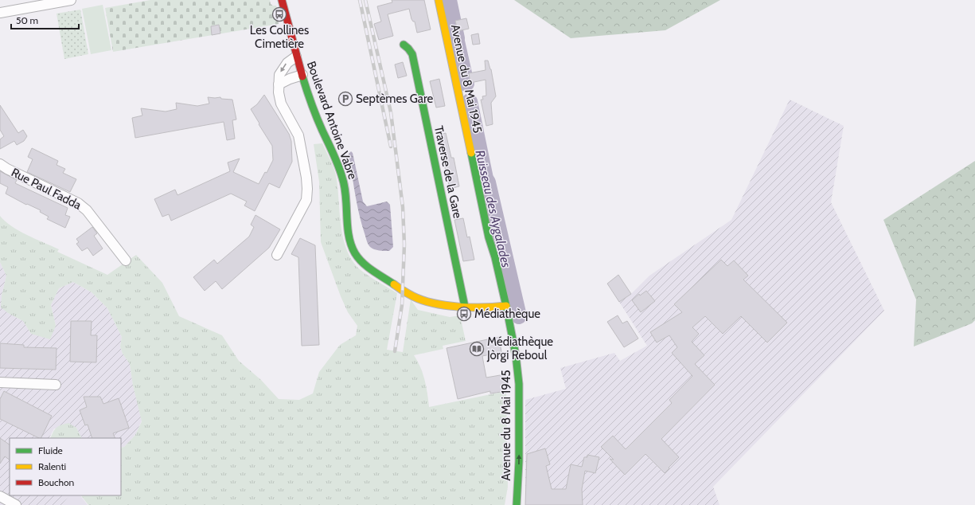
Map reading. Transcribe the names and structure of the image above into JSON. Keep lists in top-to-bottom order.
{
  "streets": {
    "street": [
      "Avenue du 8 Mai 1945",
      "Boulevard Antoine Vabre",
      "Traverse de la Gare",
      "Rue Paul Fadda"
    ]
  },
  "crossings": [
    ["Avenue du 8 Mai 1945", "Boulevard Antoine Vabre"],
    ["Boulevard Antoine Vabre", "Traverse de la Gare"]
  ],
  "water": ["Ruisseau des Aygalades"],
  "places": {
    "bus stop": ["Les Collines Cimetière", "Médiathèque"],
    "parking": ["Septèmes Gare"],
    "library": ["Médiathèque Jòrgi Reboul"]
  },
  "legend": ["Fluide", "Ralenti", "Bouchon"],
  "scale_bar": "50 m"
}
